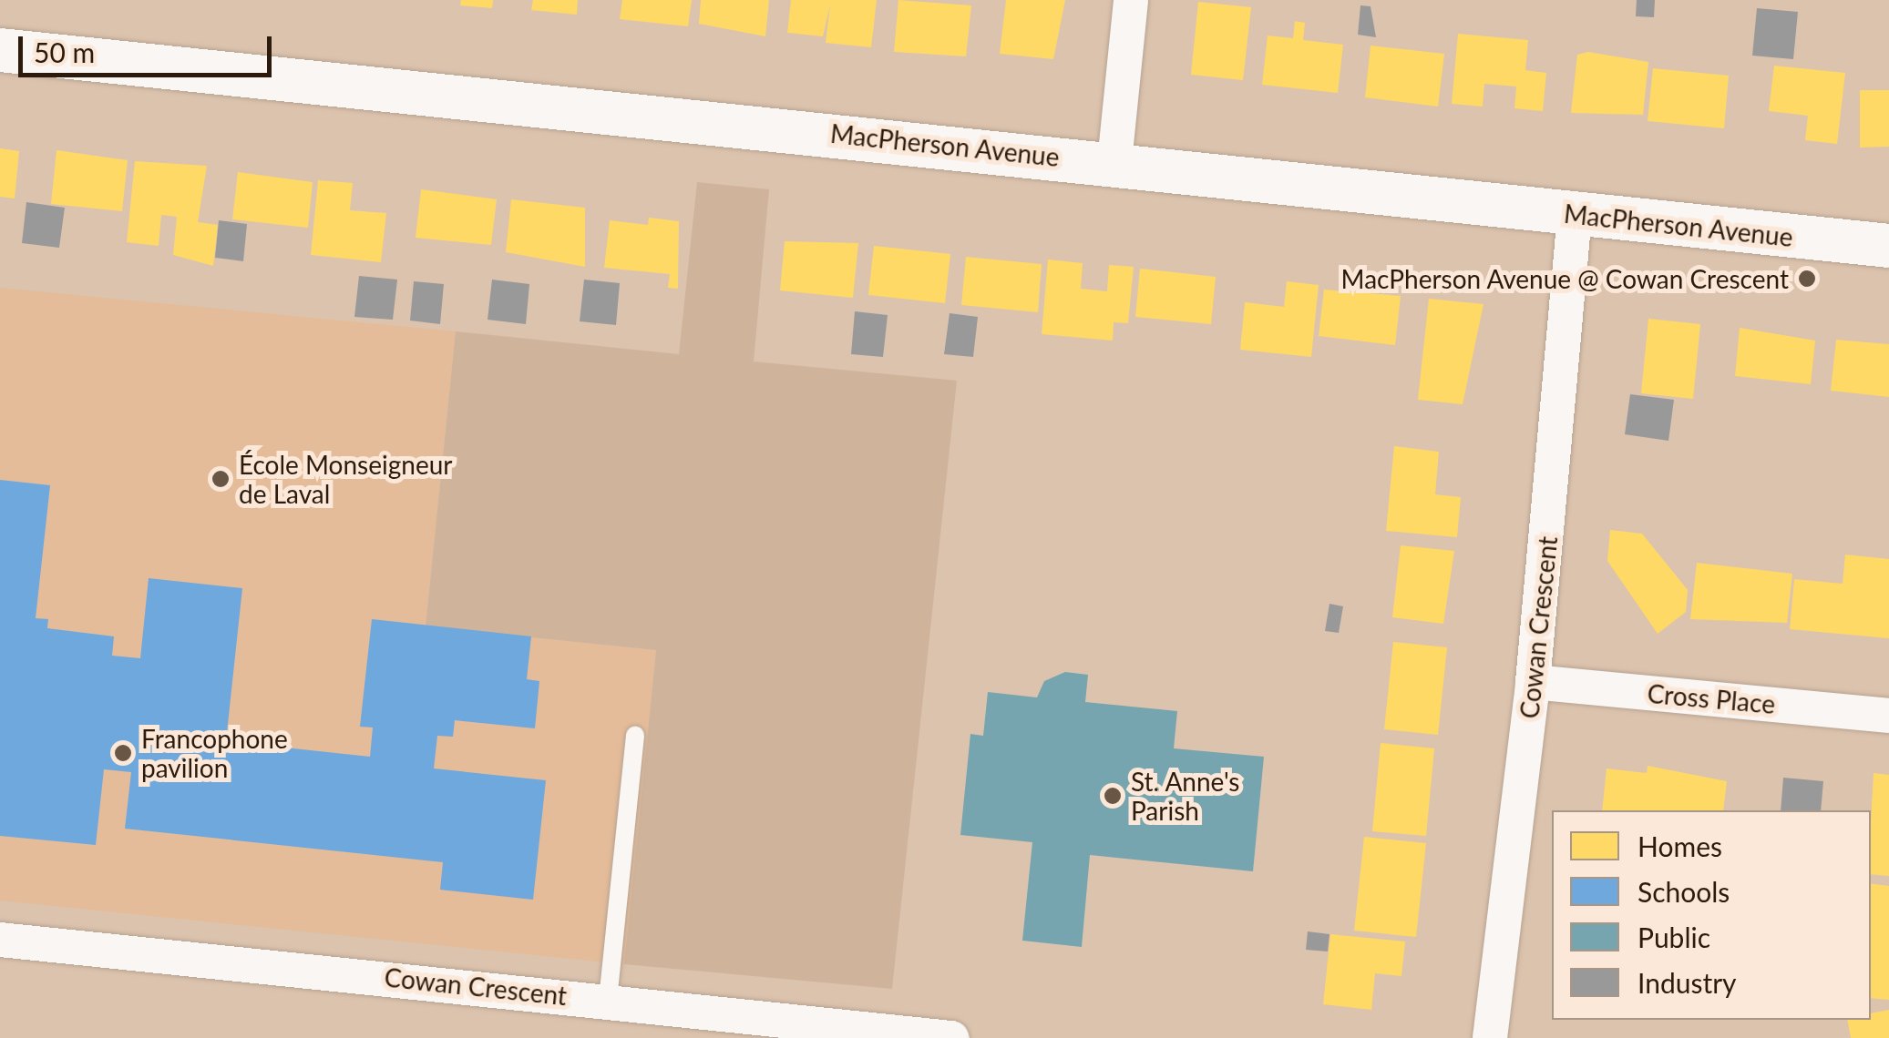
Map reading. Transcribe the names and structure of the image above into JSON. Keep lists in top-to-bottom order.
{
  "streets": {
    "street": ["MacPherson Avenue", "Cowan Crescent", "Cross Place"]
  },
  "crossings": [
    ["MacPherson Avenue", "Cowan Crescent"],
    ["Cowan Crescent", "Cross Place"]
  ],
  "places": [
    "MacPherson Avenue @ Cowan Crescent",
    "École Monseigneur de Laval",
    "Francophone pavilion",
    "St. Anne's Parish"
  ],
  "legend": [
    "Homes",
    "Schools",
    "Public",
    "Industry"
  ],
  "scale_bar": "50 m"
}
